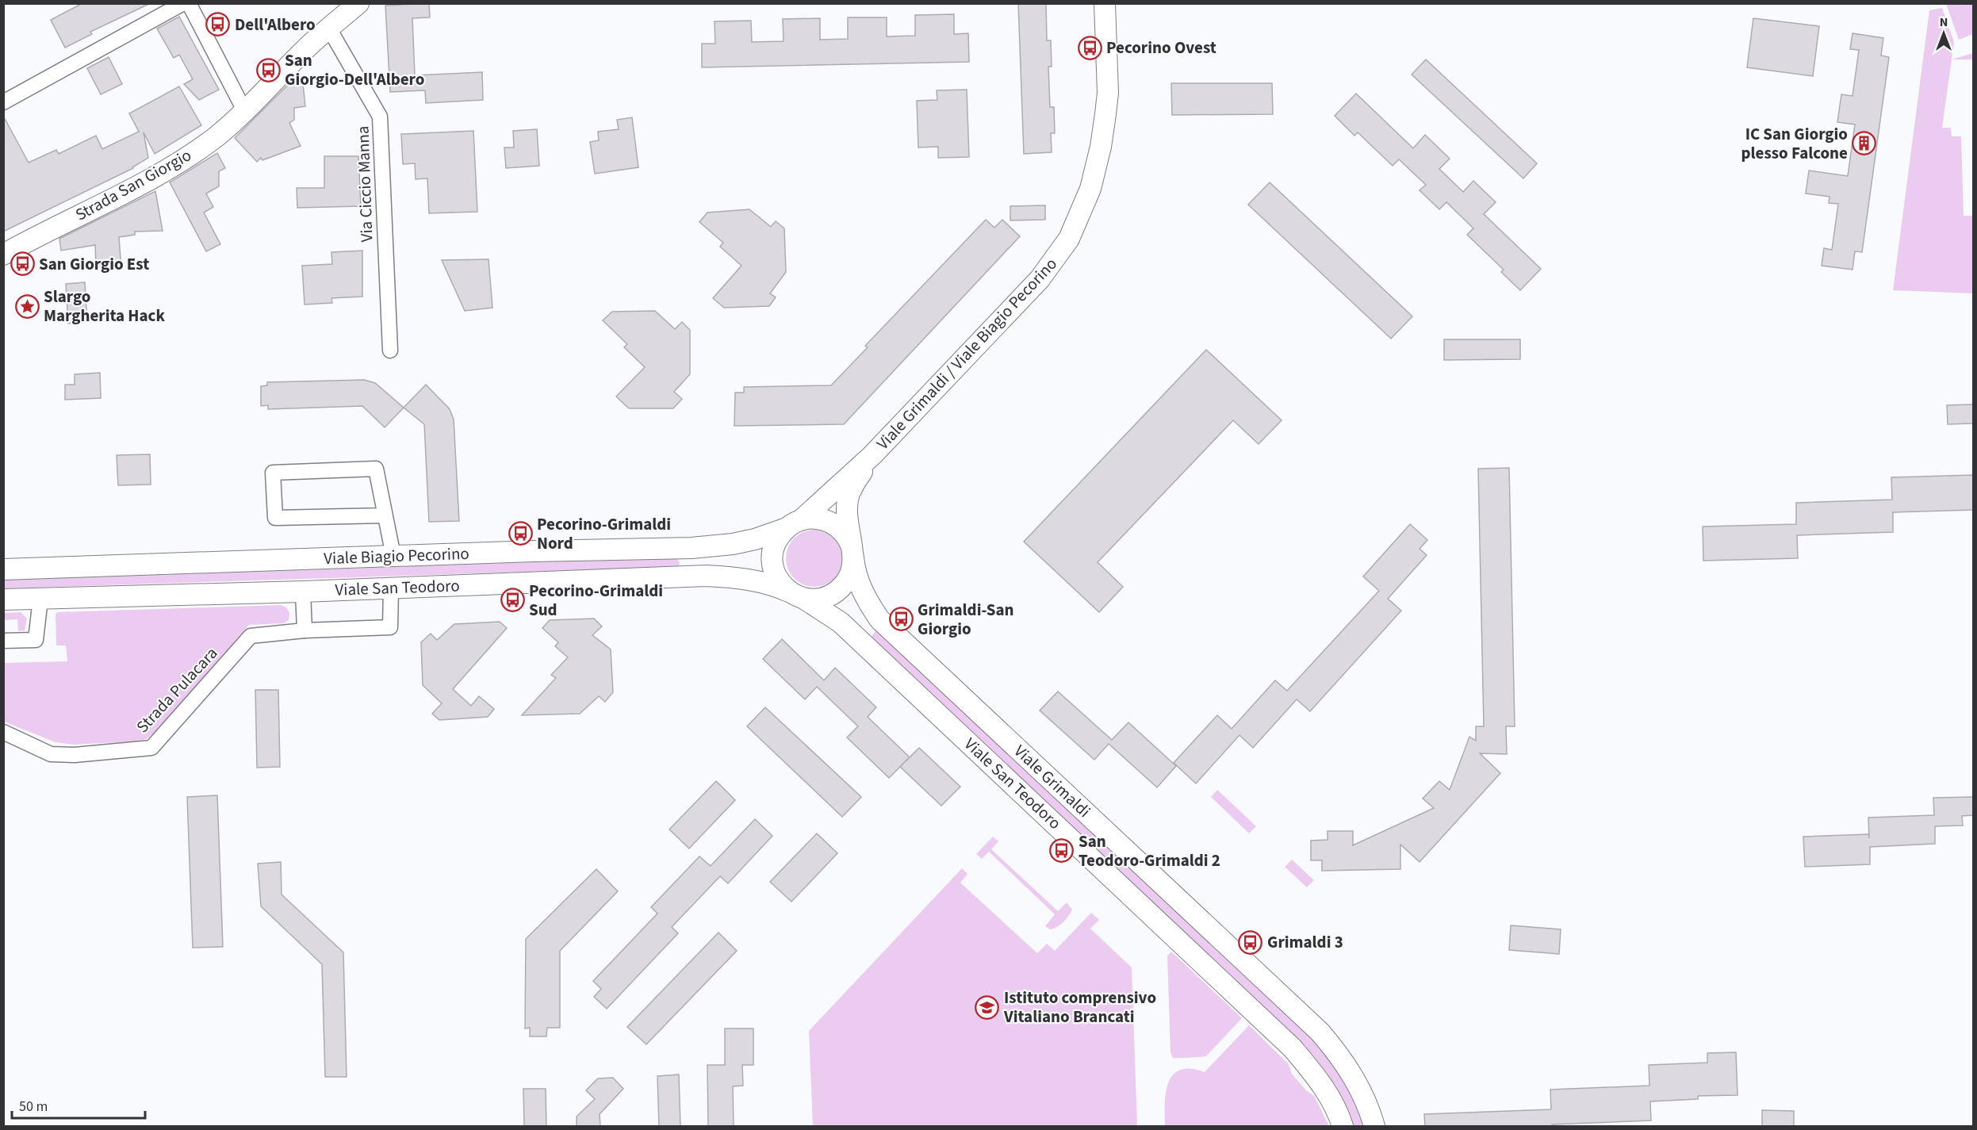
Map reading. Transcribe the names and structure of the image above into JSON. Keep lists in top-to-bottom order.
{
  "streets": {
    "main road": [
      "Strada San Giorgio",
      "Viale Grimaldi / Viale Biagio Pecorino",
      "Viale Biagio Pecorino",
      "Viale San Teodoro",
      "Viale Grimaldi"
    ],
    "street": ["Via Ciccio Manna", "Strada Pulacara"]
  },
  "crossings": [
    ["Via Ciccio Manna", "Strada San Giorgio"],
    ["Viale Grimaldi / Viale Biagio Pecorino", "Viale Grimaldi"],
    ["Viale Biagio Pecorino", "Viale San Teodoro"],
    ["Viale Biagio Pecorino", "Viale Grimaldi"],
    ["Viale San Teodoro", "Strada Pulacara"],
    ["Viale San Teodoro", "Viale Grimaldi"]
  ],
  "places": {
    "bus stop": [
      "Dell'Albero",
      "Pecorino Ovest",
      "San Giorgio-Dell'Albero",
      "San Giorgio Est",
      "Pecorino-Grimaldi Nord",
      "Pecorino-Grimaldi Sud",
      "Grimaldi-San Giorgio",
      "San Teodoro-Grimaldi 2",
      "Grimaldi 3"
    ],
    "building": ["IC San Giorgio plesso Falcone"],
    "place": ["Slargo Margherita Hack"],
    "school or university": ["Istituto comprensivo Vitaliano Brancati"]
  },
  "scale_bar": "50 m",
  "north": "top"
}
